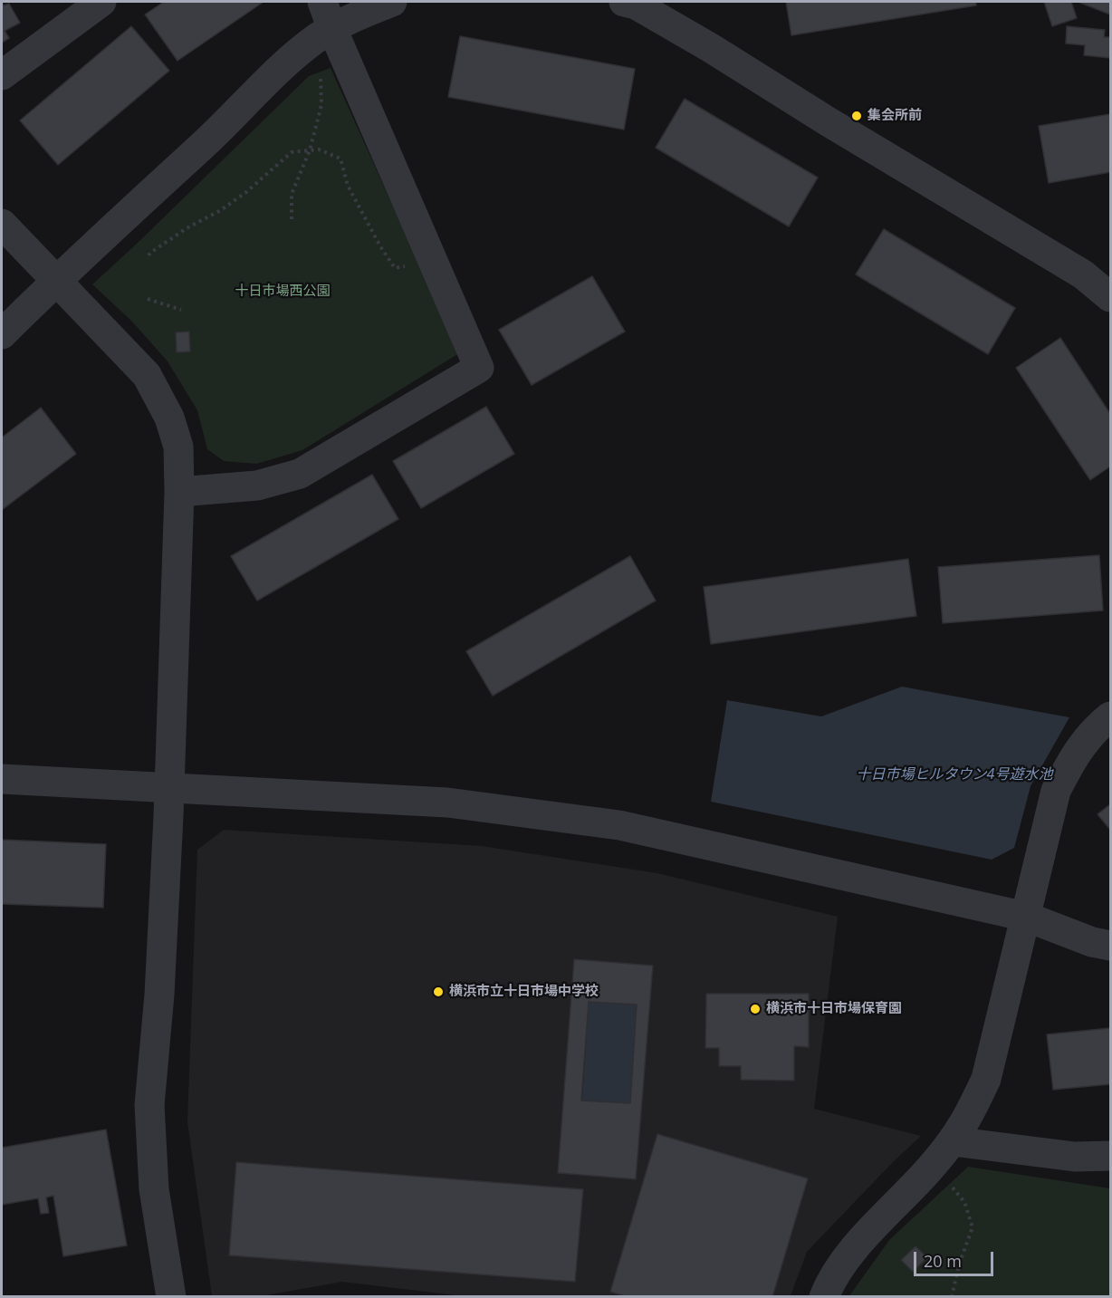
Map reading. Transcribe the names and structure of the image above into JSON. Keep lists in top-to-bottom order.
{
  "water": ["十日市場ヒルタウン4号遊水池"],
  "parks": ["十日市場西公園"],
  "places": ["集会所前", "横浜市立十日市場中学校", "横浜市十日市場保育園"],
  "scale_bar": "20 m"
}
